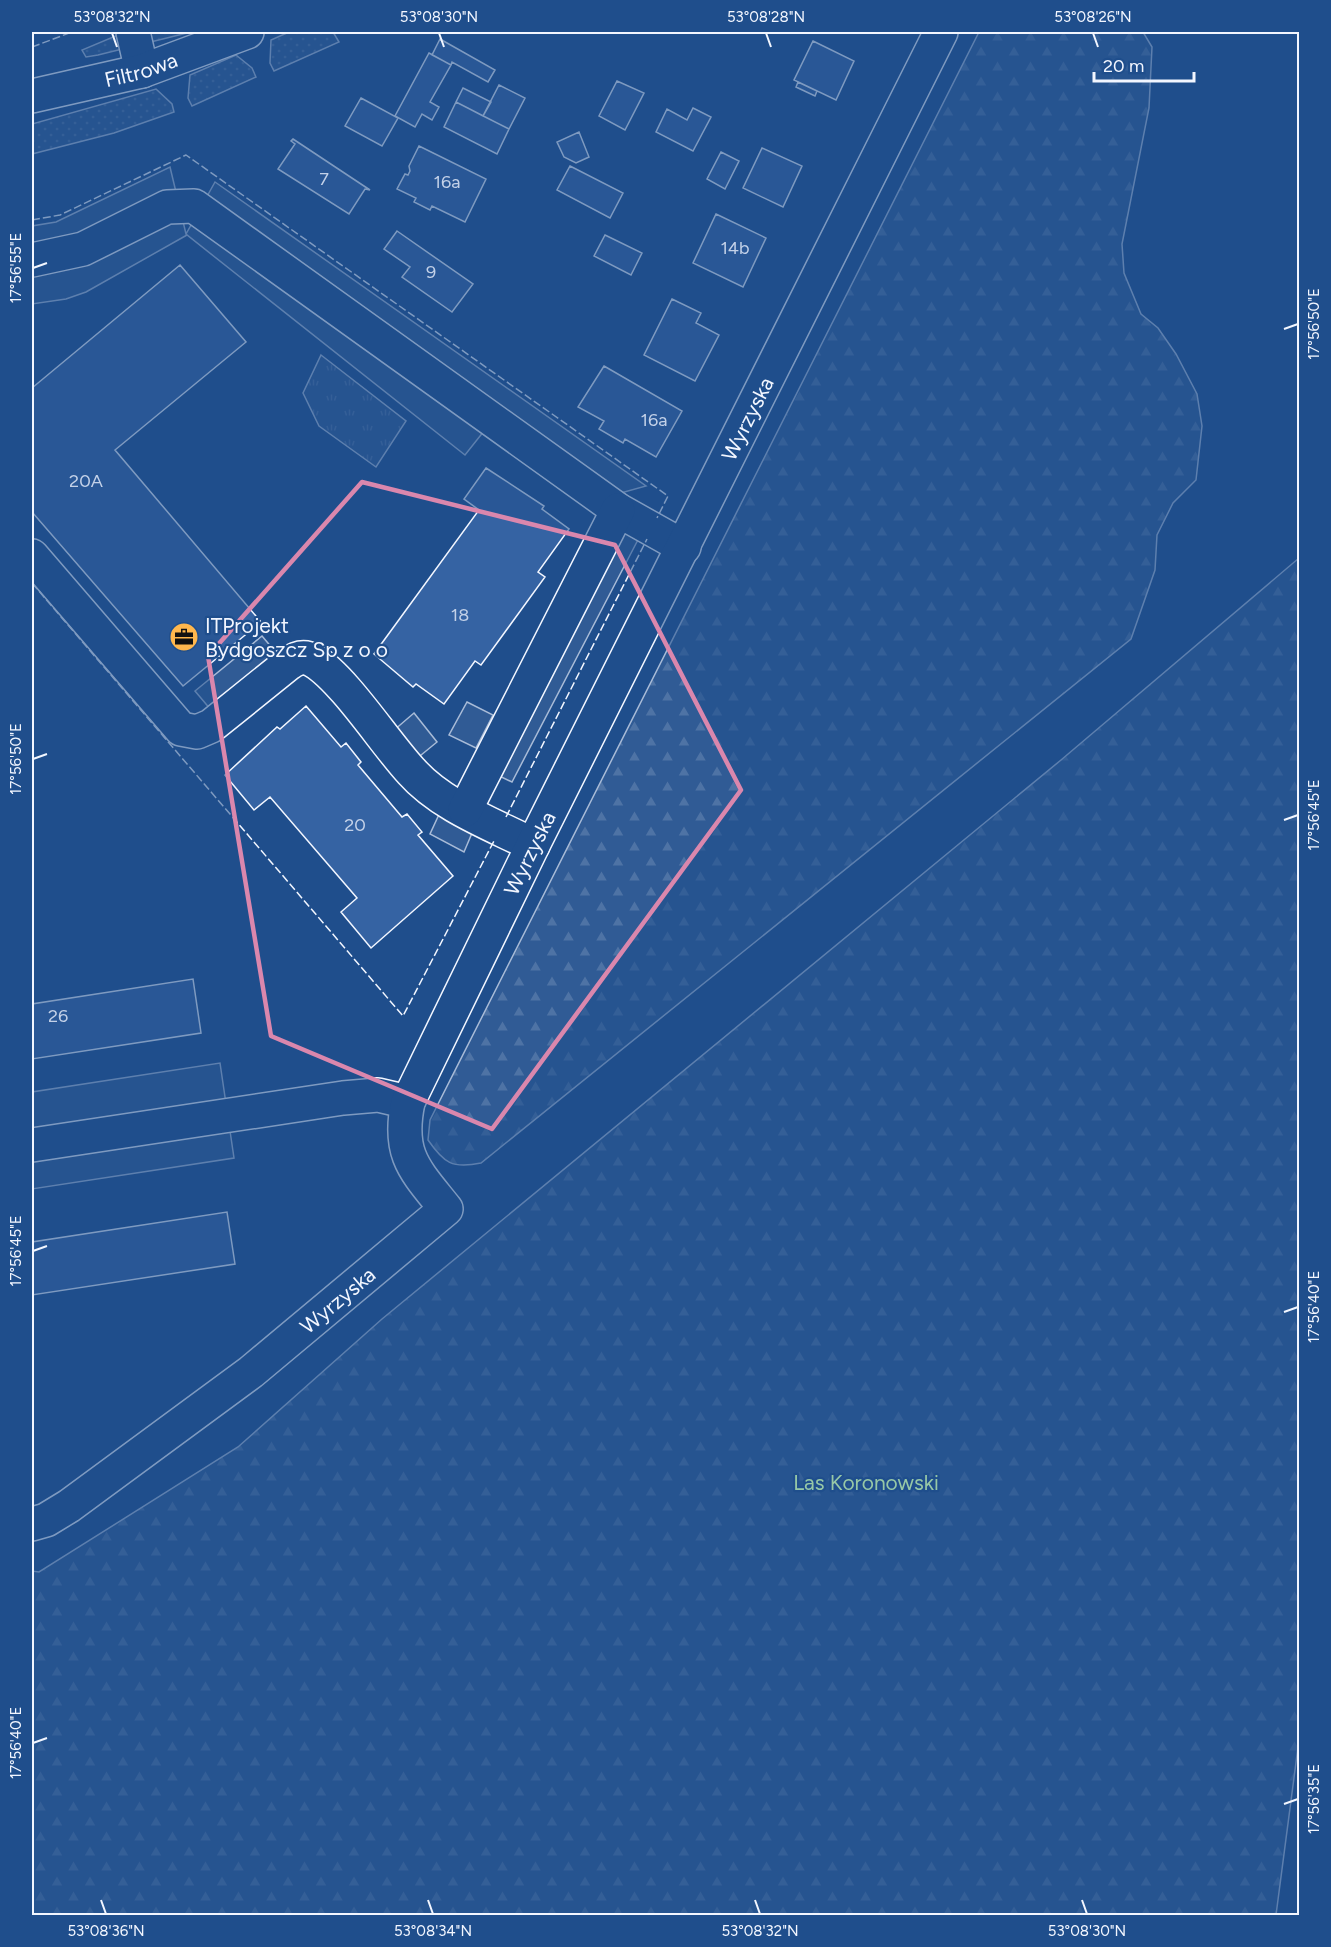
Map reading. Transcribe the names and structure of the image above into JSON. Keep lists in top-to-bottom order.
{
  "streets": {
    "street": ["Filtrowa", "Wyrzyska"]
  },
  "parks": ["Las Koronowski"],
  "places": {
    "office": ["ITProjekt Bydgoszcz Sp z o o"]
  },
  "house_numbers": [
    "7",
    "16a",
    "14b",
    "9",
    "16a",
    "20A",
    "18",
    "20",
    "26"
  ],
  "scale_bar": "20 m",
  "coordinates": [
    "53°08'32\"N",
    "53°08'30\"N",
    "53°08'28\"N",
    "53°08'26\"N",
    "17°56'55\"E",
    "17°56'50\"E",
    "17°56'45\"E",
    "17°56'40\"E",
    "17°56'35\"E",
    "53°08'36\"N",
    "53°08'34\"N"
  ]
}
